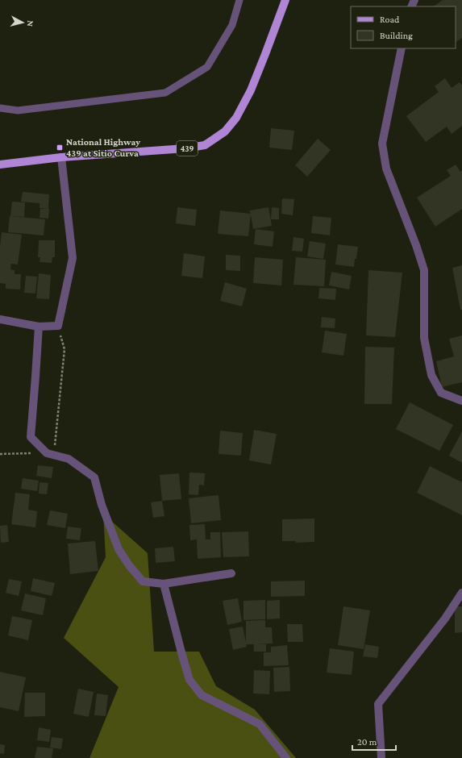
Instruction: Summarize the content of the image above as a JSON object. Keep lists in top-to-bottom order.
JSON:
{
  "streets": {
    "main road": ["439"]
  },
  "places": {
    "transit": ["National Highway 439 at Sitio Curva"]
  },
  "legend": ["Road", "Building"],
  "scale_bar": "20 m",
  "north": "right"
}
